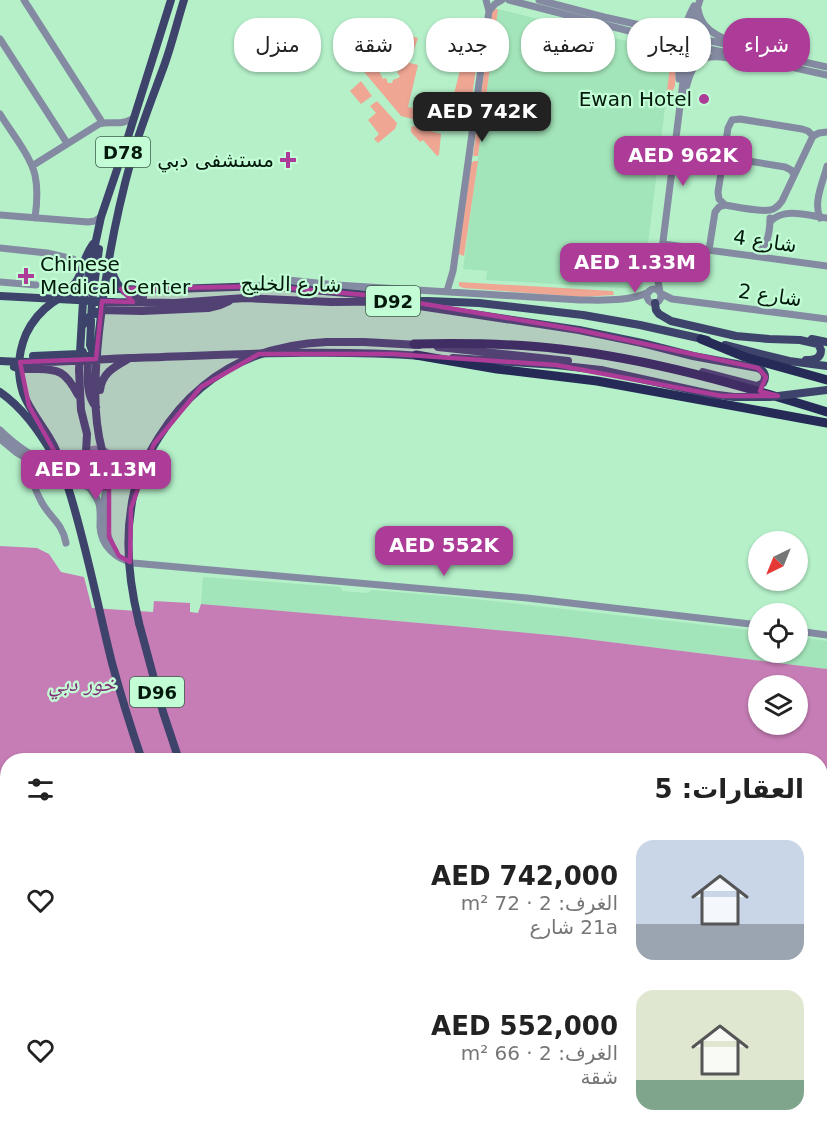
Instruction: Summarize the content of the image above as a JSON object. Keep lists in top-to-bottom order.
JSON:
{
  "streets": {
    "main road": [
      "D78",
      "شارع الخليج",
      "D92",
      "D96"
    ],
    "street": ["شارع 4", "شارع 2"]
  },
  "crossings": [
    ["D78", "شارع الخليج"]
  ],
  "water": ["خور دبي"],
  "places": {
    "other": ["Ewan Hotel"],
    "health": ["مستشفى دبي", "Chinese Medical Center"]
  },
  "north": "bottom left",
  "page": {
    "chip": [
      "شراء",
      "إيجار",
      "تصفية",
      "جديد",
      "شقة",
      "منزل"
    ],
    "price": [
      "AED 742K",
      "AED 962K",
      "AED 1.33M",
      "AED 1.13M",
      "AED 552K"
    ],
    "heading": "العقارات: 5",
    "list": [
      {
        "name": "AED 742,000",
        "note": "الغرف: 2 · 72 m² · 21a شارع"
      },
      {
        "name": "AED 552,000",
        "note": "الغرف: 2 · 66 m² · شقة"
      }
    ]
  }
}
